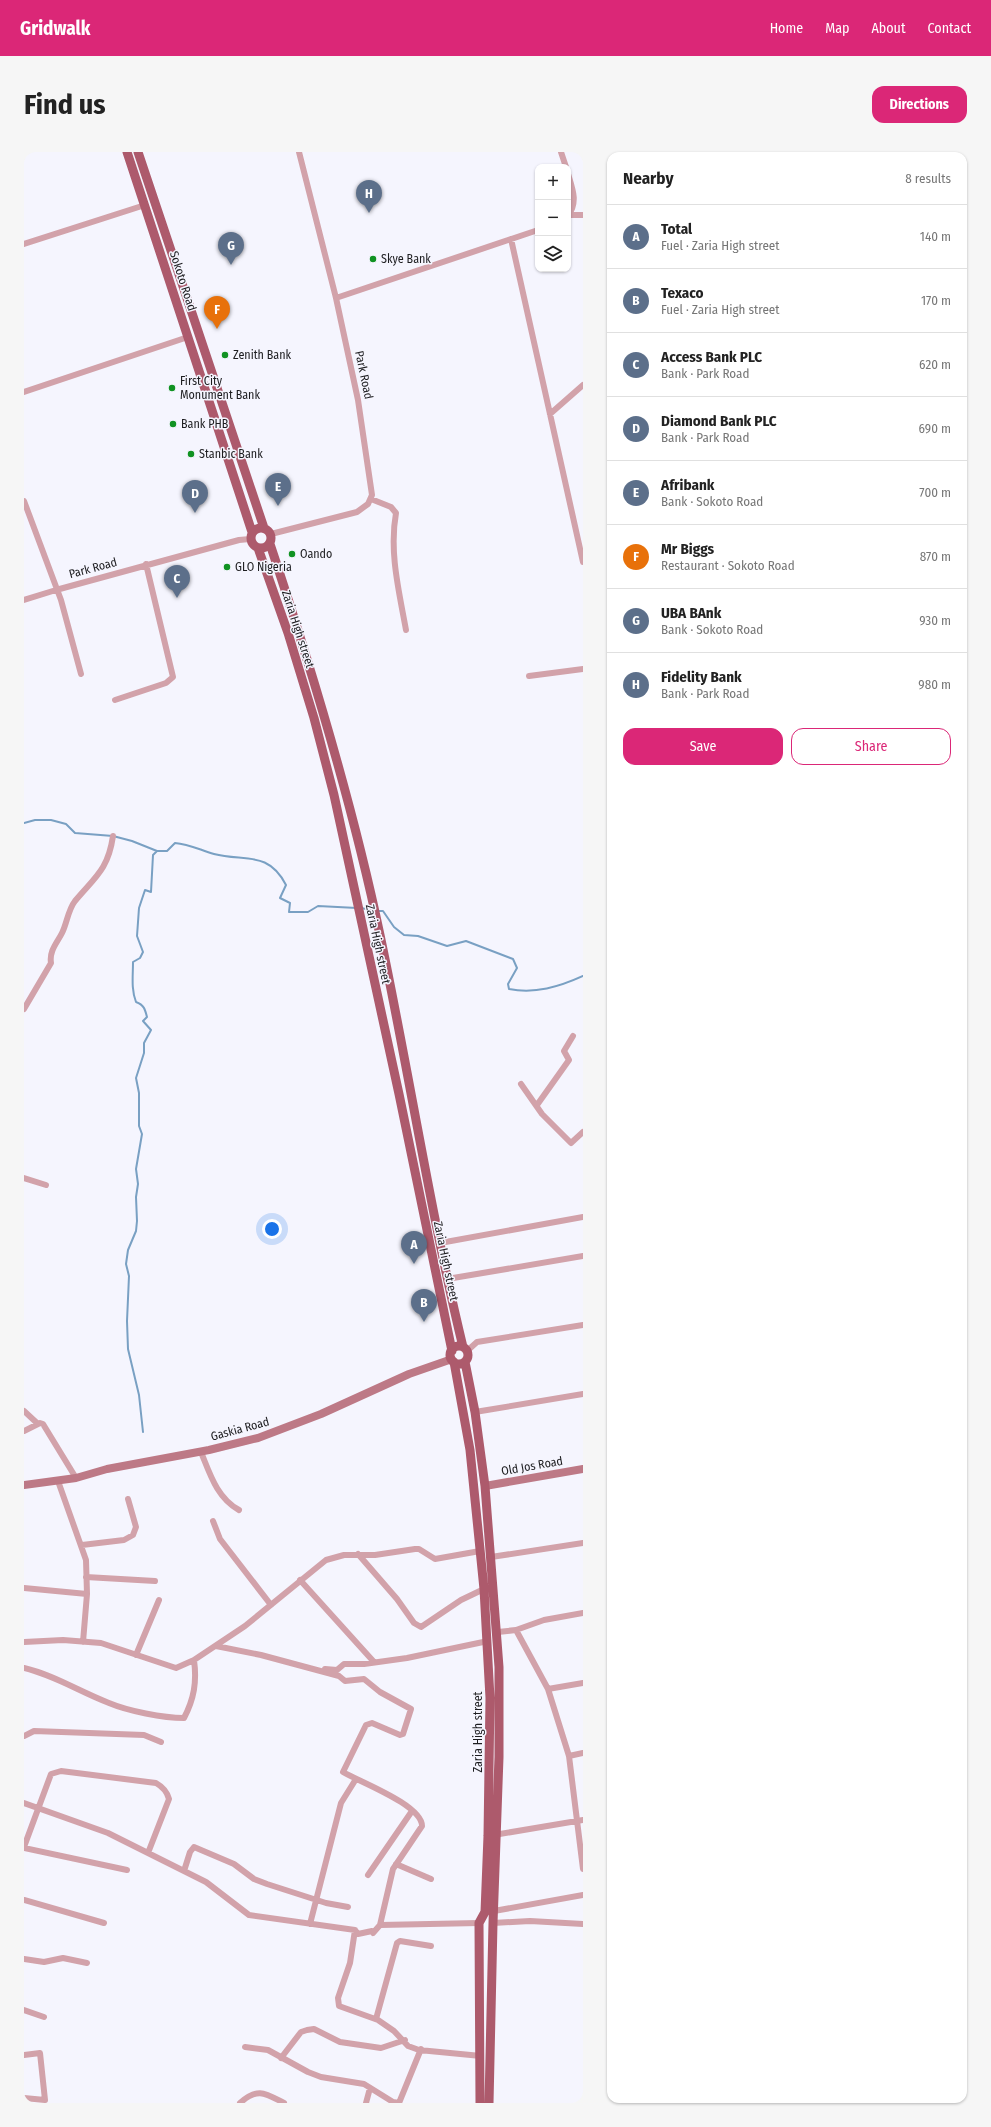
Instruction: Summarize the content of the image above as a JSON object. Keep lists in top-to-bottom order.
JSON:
{
  "streets": {
    "main road": [
      "Sokoto Road",
      "Zaria High street",
      "Gaskia Road",
      "Old Jos Road"
    ],
    "street": ["Park Road"]
  },
  "crossings": [
    ["Sokoto Road", "Park Road"],
    ["Sokoto Road", "Zaria High street"],
    ["Park Road", "Zaria High street"],
    ["Zaria High street", "Gaskia Road"],
    ["Zaria High street", "Old Jos Road"]
  ],
  "places": [
    "Skye Bank",
    "Zenith Bank",
    "First City Monument Bank",
    "Bank PHB",
    "Stanbic Bank",
    "Oando",
    "GLO Nigeria"
  ],
  "page": {
    "header": "Gridwalk",
    "nav": [
      "Home",
      "Map",
      "About",
      "Contact"
    ],
    "buttons": [
      "Directions",
      ["Save", "Share"]
    ],
    "title": "Find us",
    "heading": ["Nearby", "8 results"],
    "map_buttons": ["+", "−"],
    "pins": [
      "H",
      "G",
      "F",
      "E",
      "D",
      "C",
      "A",
      "B"
    ],
    "list": [
      {
        "mark": "A",
        "name": "Total",
        "note": "Fuel · Zaria High street",
        "value": "140 m"
      },
      {
        "mark": "B",
        "name": "Texaco",
        "note": "Fuel · Zaria High street",
        "value": "170 m"
      },
      {
        "mark": "C",
        "name": "Access Bank PLC",
        "note": "Bank · Park Road",
        "value": "620 m"
      },
      {
        "mark": "D",
        "name": "Diamond Bank PLC",
        "note": "Bank · Park Road",
        "value": "690 m"
      },
      {
        "mark": "E",
        "name": "Afribank",
        "note": "Bank · Sokoto Road",
        "value": "700 m"
      },
      {
        "mark": "F",
        "name": "Mr Biggs",
        "note": "Restaurant · Sokoto Road",
        "value": "870 m"
      },
      {
        "mark": "G",
        "name": "UBA BAnk",
        "note": "Bank · Sokoto Road",
        "value": "930 m"
      },
      {
        "mark": "H",
        "name": "Fidelity Bank",
        "note": "Bank · Park Road",
        "value": "980 m"
      }
    ]
  }
}
